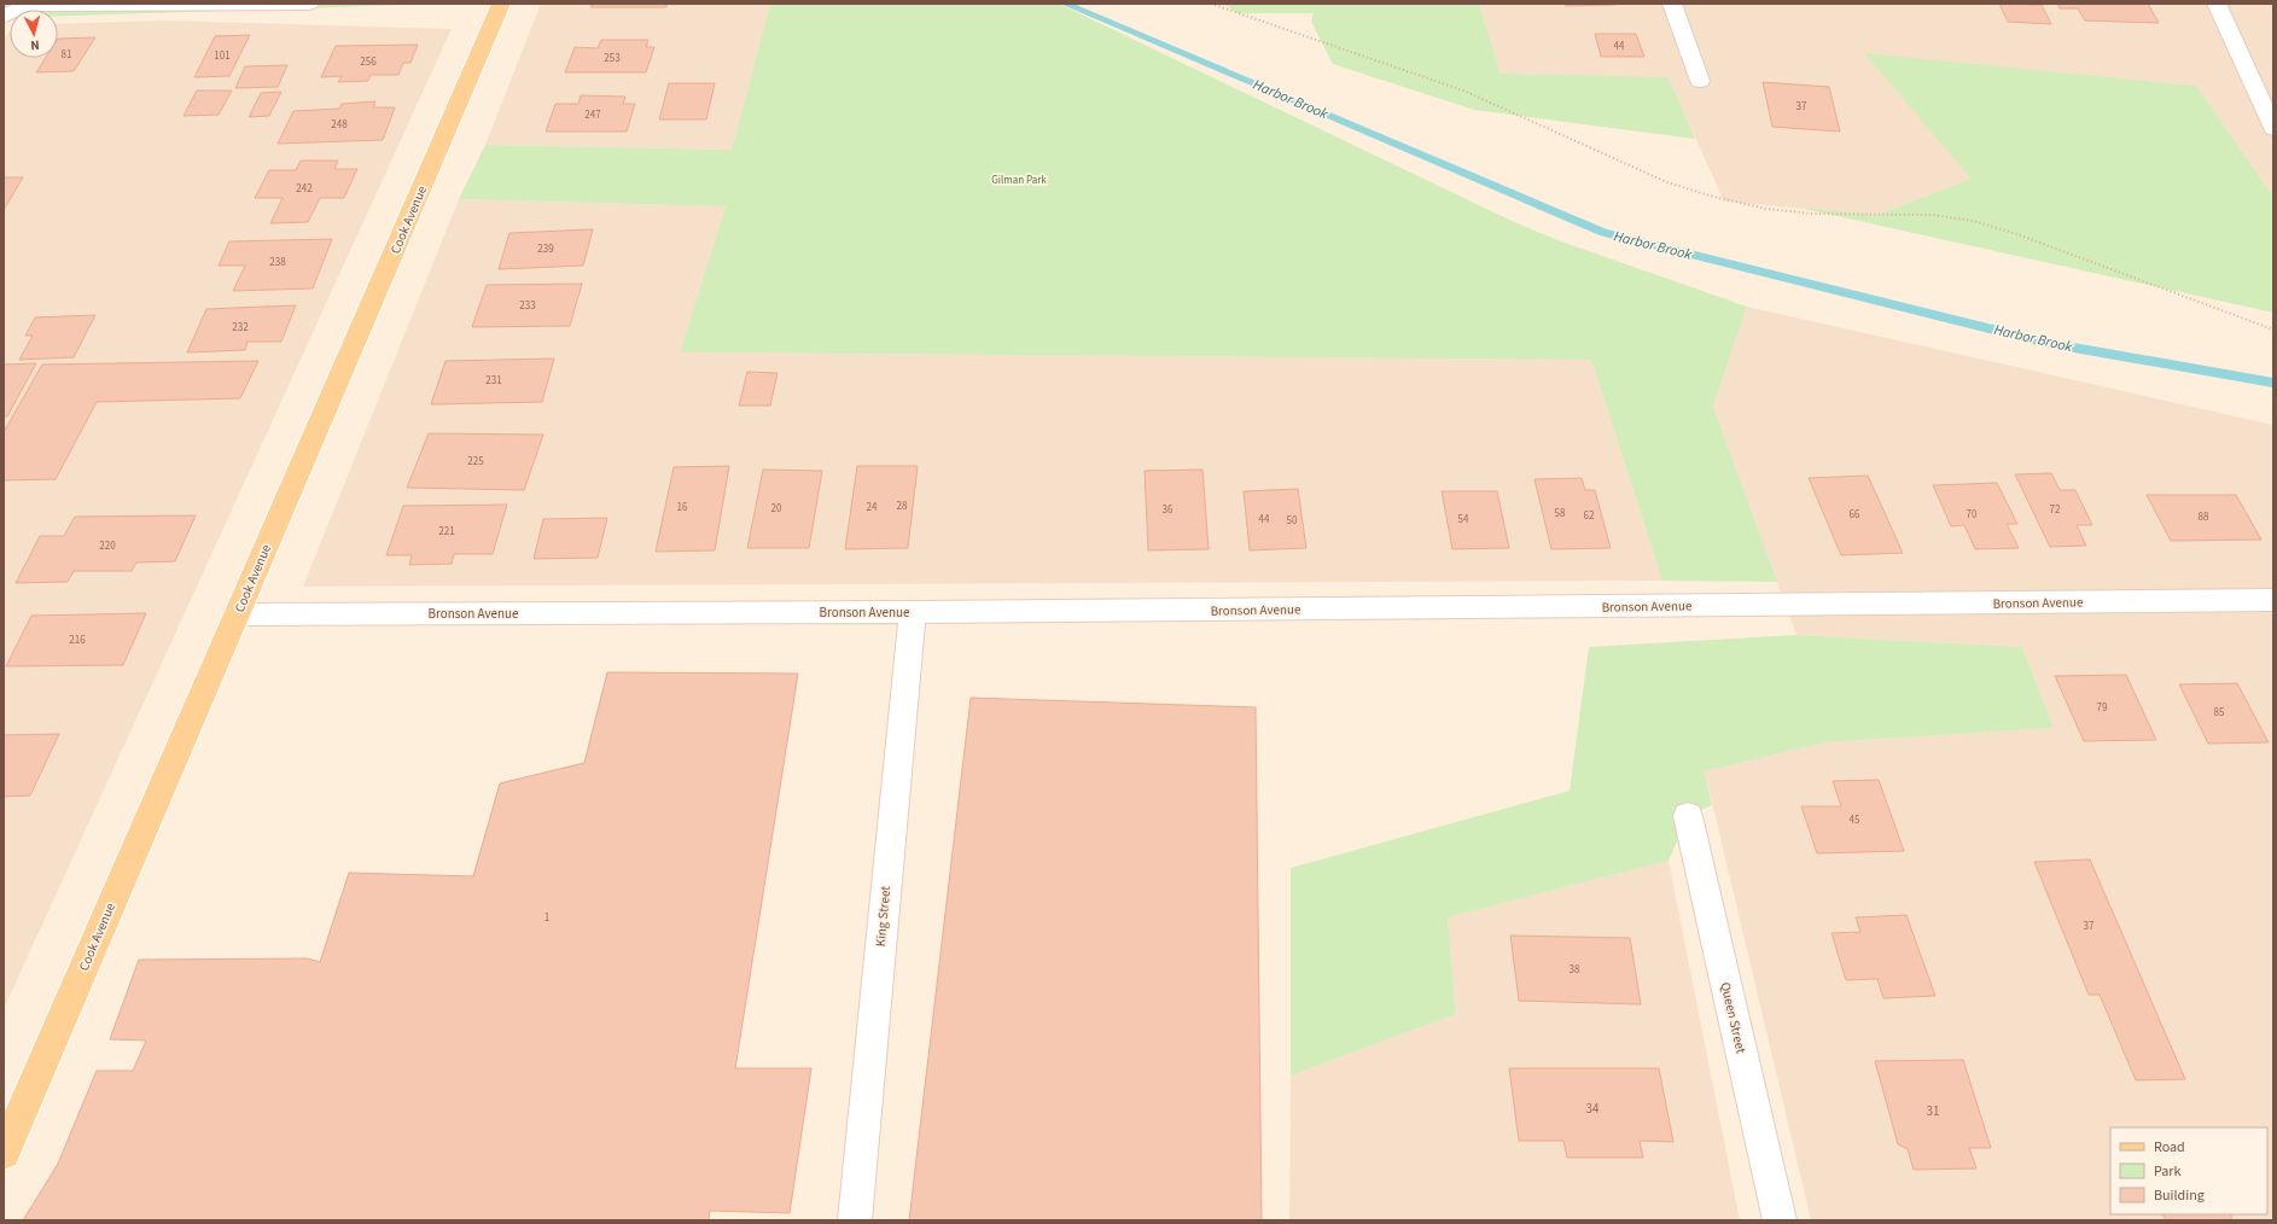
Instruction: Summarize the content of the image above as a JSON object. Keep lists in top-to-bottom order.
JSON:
{
  "streets": {
    "main road": ["Cook Avenue"],
    "street": ["Bronson Avenue", "King Street", "Queen Street"]
  },
  "crossings": [
    ["Cook Avenue", "Bronson Avenue"],
    ["Bronson Avenue", "King Street"]
  ],
  "water": ["Harbor Brook"],
  "parks": ["Gilman Park"],
  "house_numbers": [
    "44",
    "81",
    "101",
    "253",
    "256",
    "37",
    "247",
    "248",
    "242",
    "239",
    "238",
    "233",
    "232",
    "231",
    "225",
    "28",
    "16",
    "24",
    "20",
    "36",
    "72",
    "58",
    "66",
    "70",
    "62",
    "88",
    "44",
    "54",
    "50",
    "221",
    "220",
    "216",
    "79",
    "85",
    "45",
    "1",
    "37",
    "38",
    "34",
    "31"
  ],
  "legend": ["Road", "Park", "Building"],
  "north": "bottom"
}
